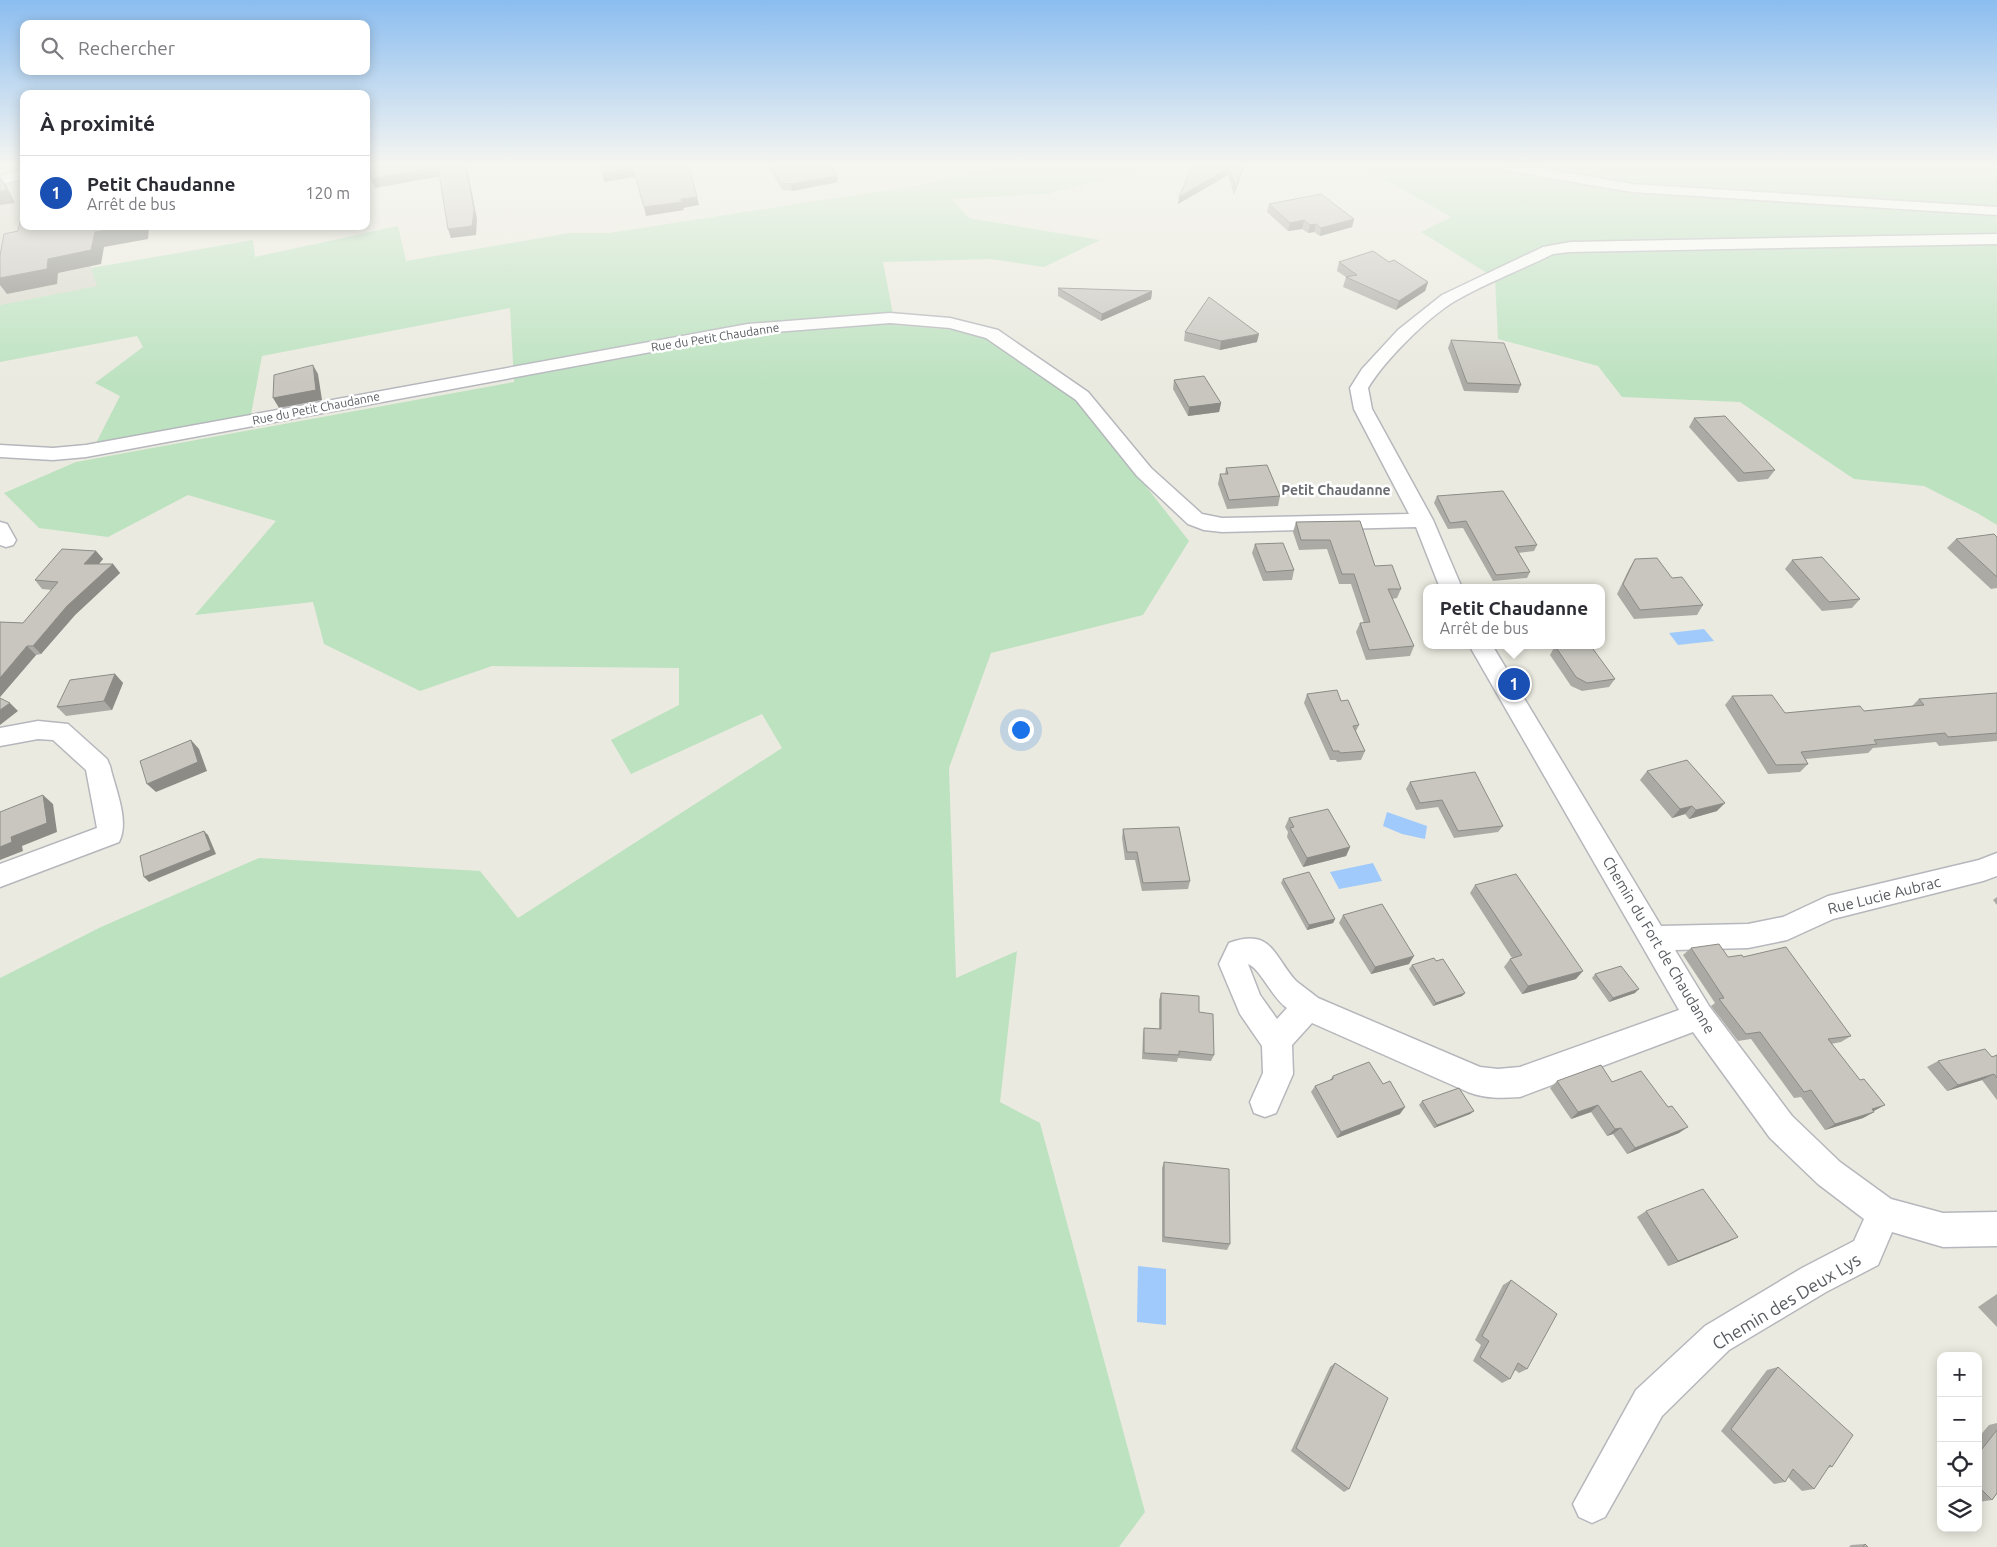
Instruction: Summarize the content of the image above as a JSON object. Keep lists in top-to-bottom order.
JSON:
{
  "streets": {
    "street": [
      "Rue du Petit Chaudanne",
      "Rue Lucie Aubrac",
      "Chemin du Fort de Chaudanne",
      "Chemin des Deux Lys"
    ]
  },
  "crossings": [
    ["Rue Lucie Aubrac", "Chemin du Fort de Chaudanne"],
    ["Chemin du Fort de Chaudanne", "Chemin des Deux Lys"]
  ],
  "districts": ["Petit Chaudanne"],
  "page": {
    "search": "Rechercher",
    "heading": "À proximité",
    "list": [
      {
        "mark": "1",
        "name": "Petit Chaudanne",
        "note": "Arrêt de bus",
        "value": "120 m"
      }
    ],
    "popup": ["Petit Chaudanne", "Arrêt de bus"],
    "pins": "1",
    "map_buttons": ["+", "−"]
  }
}
